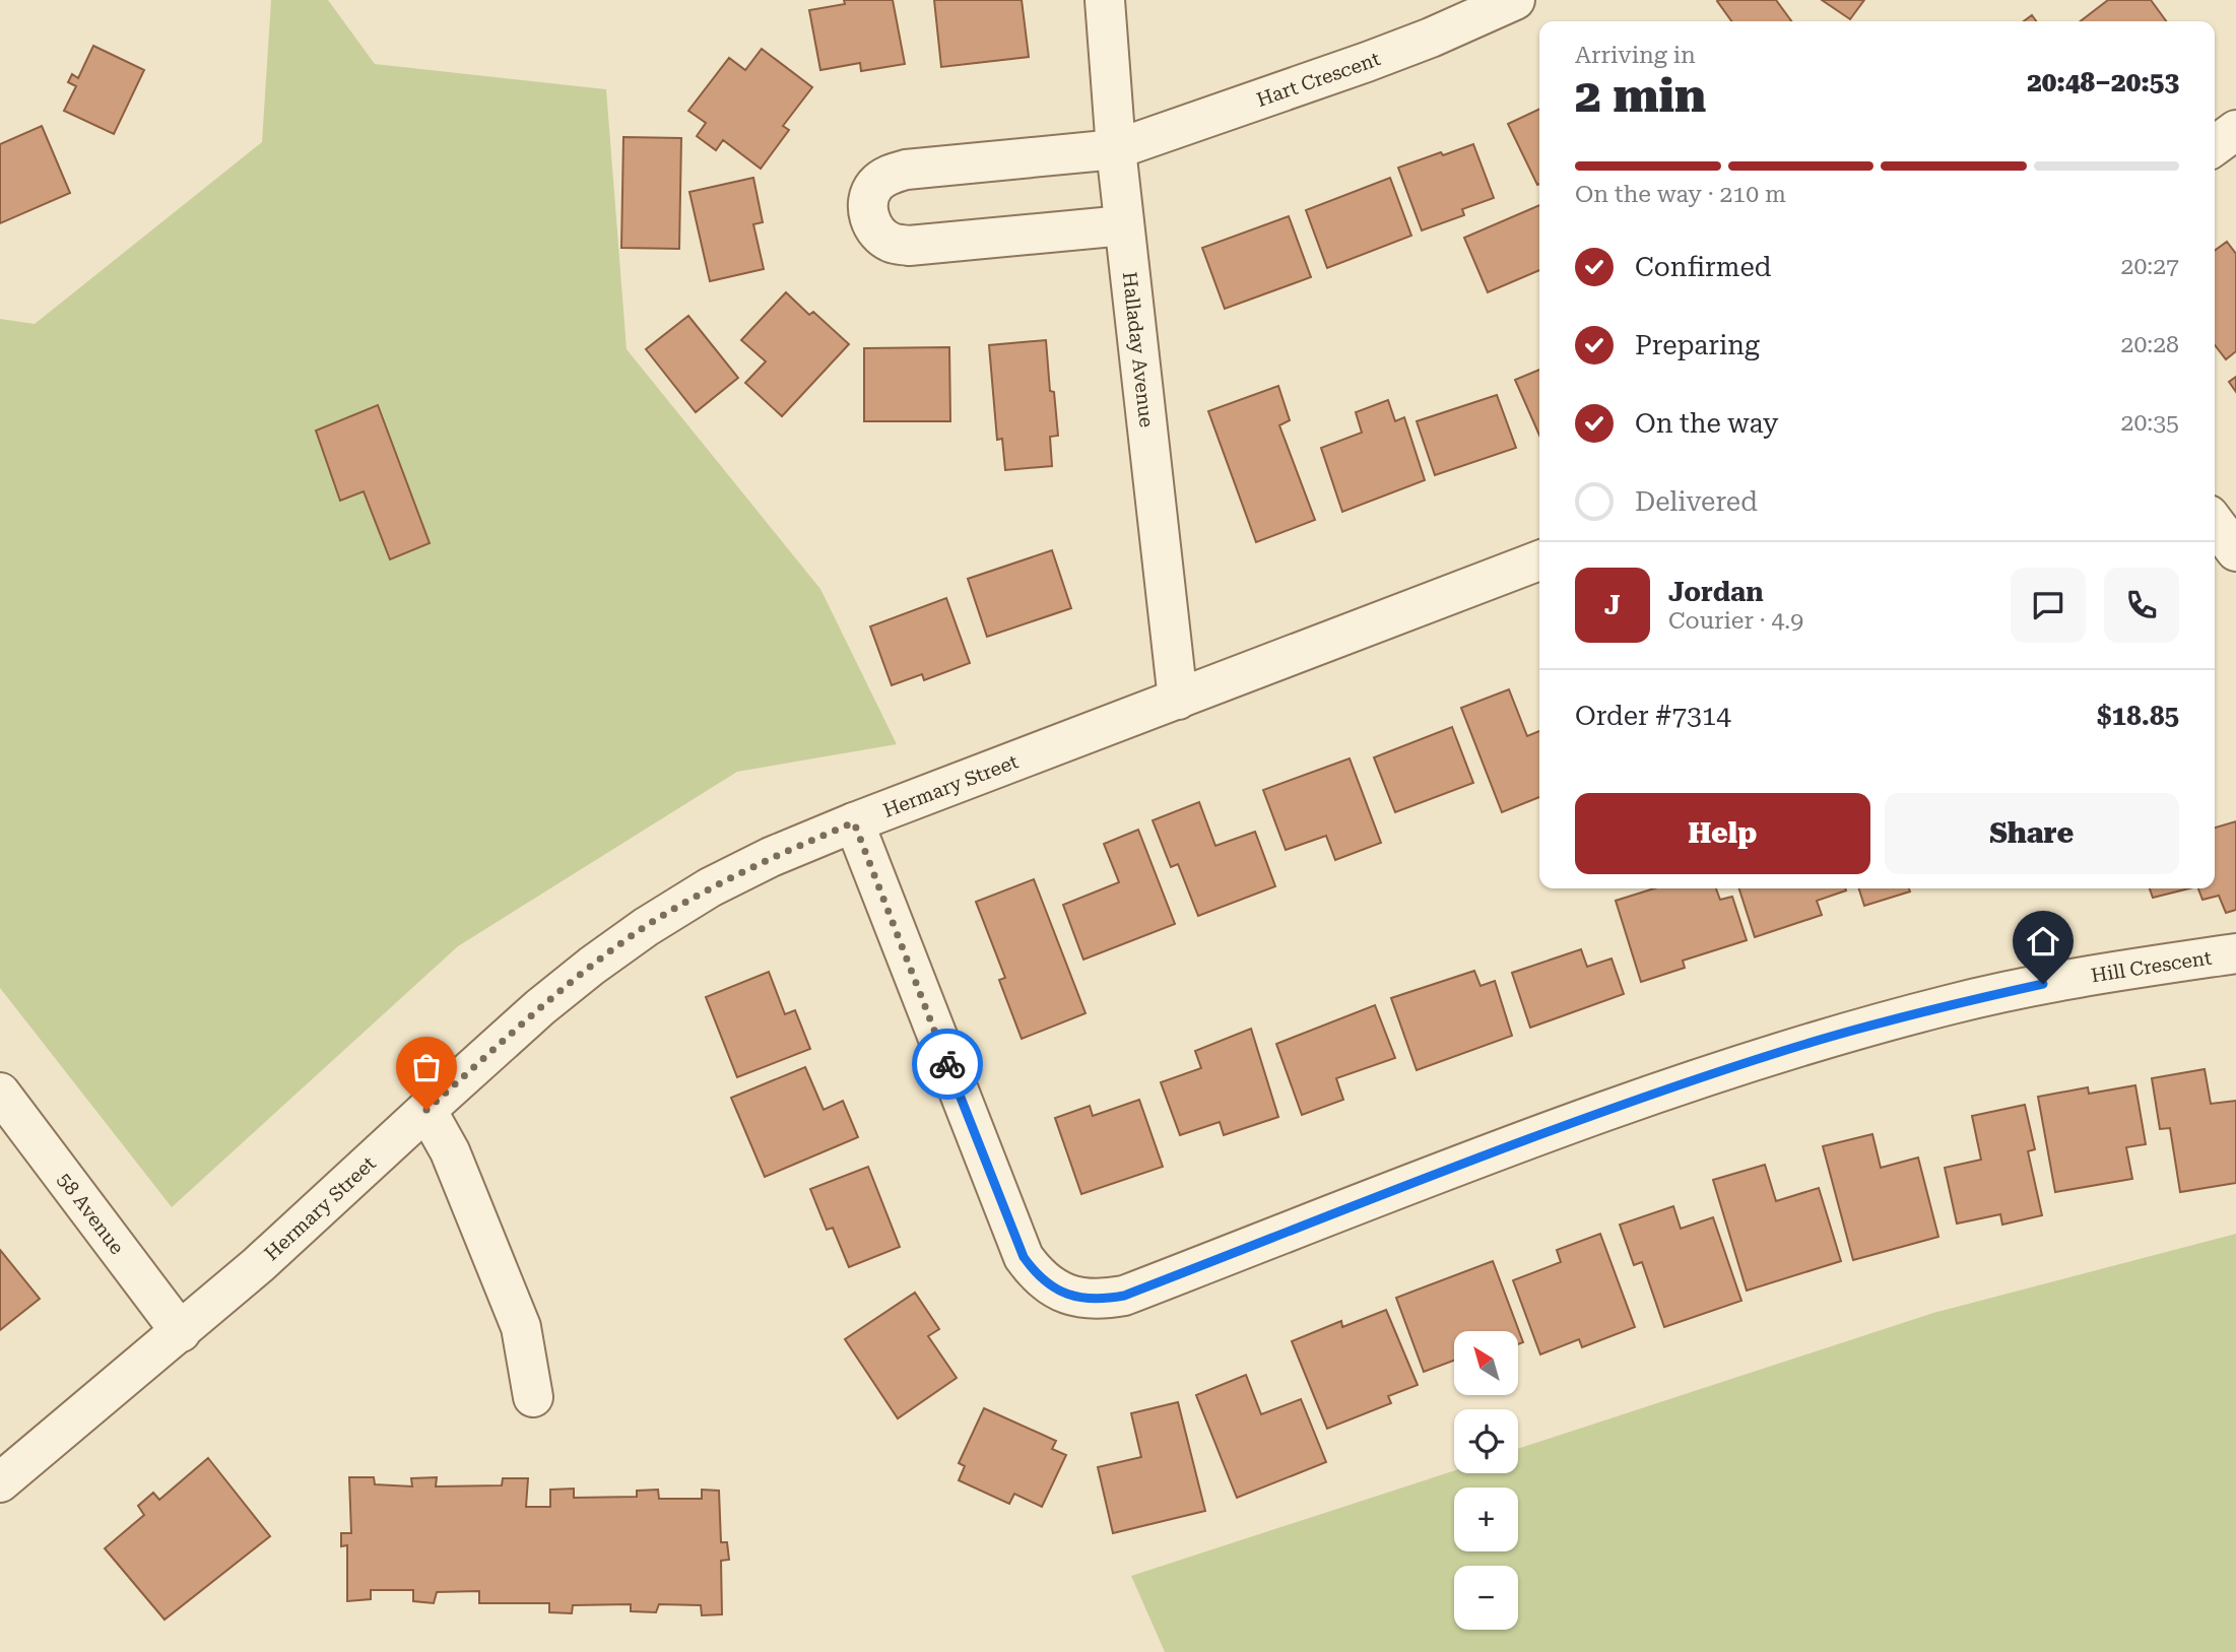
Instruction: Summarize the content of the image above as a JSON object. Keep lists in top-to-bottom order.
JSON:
{
  "streets": {
    "street": [
      "Hart Crescent",
      "Halladay Avenue",
      "Hermary Street",
      "Hill Crescent",
      "58 Avenue"
    ]
  },
  "crossings": [
    ["Hart Crescent", "Halladay Avenue"],
    ["Halladay Avenue", "Hermary Street"],
    ["Hermary Street", "Hill Crescent"],
    ["Hermary Street", "58 Avenue"]
  ],
  "north": "top left",
  "page": {
    "heading": ["2 min", "Arriving in", "20:48–20:53"],
    "panel": [
      "Jordan",
      "Courier · 4.9",
      "Order #7314",
      "$18.85"
    ],
    "bar": "On the way · 210 m",
    "list": [
      ["Confirmed", "20:27"],
      ["Preparing", "20:28"],
      ["On the way", "20:35"],
      "Delivered"
    ],
    "round": "J",
    "buttons": ["Help", "Share"],
    "map_buttons": ["+", "−"]
  }
}
